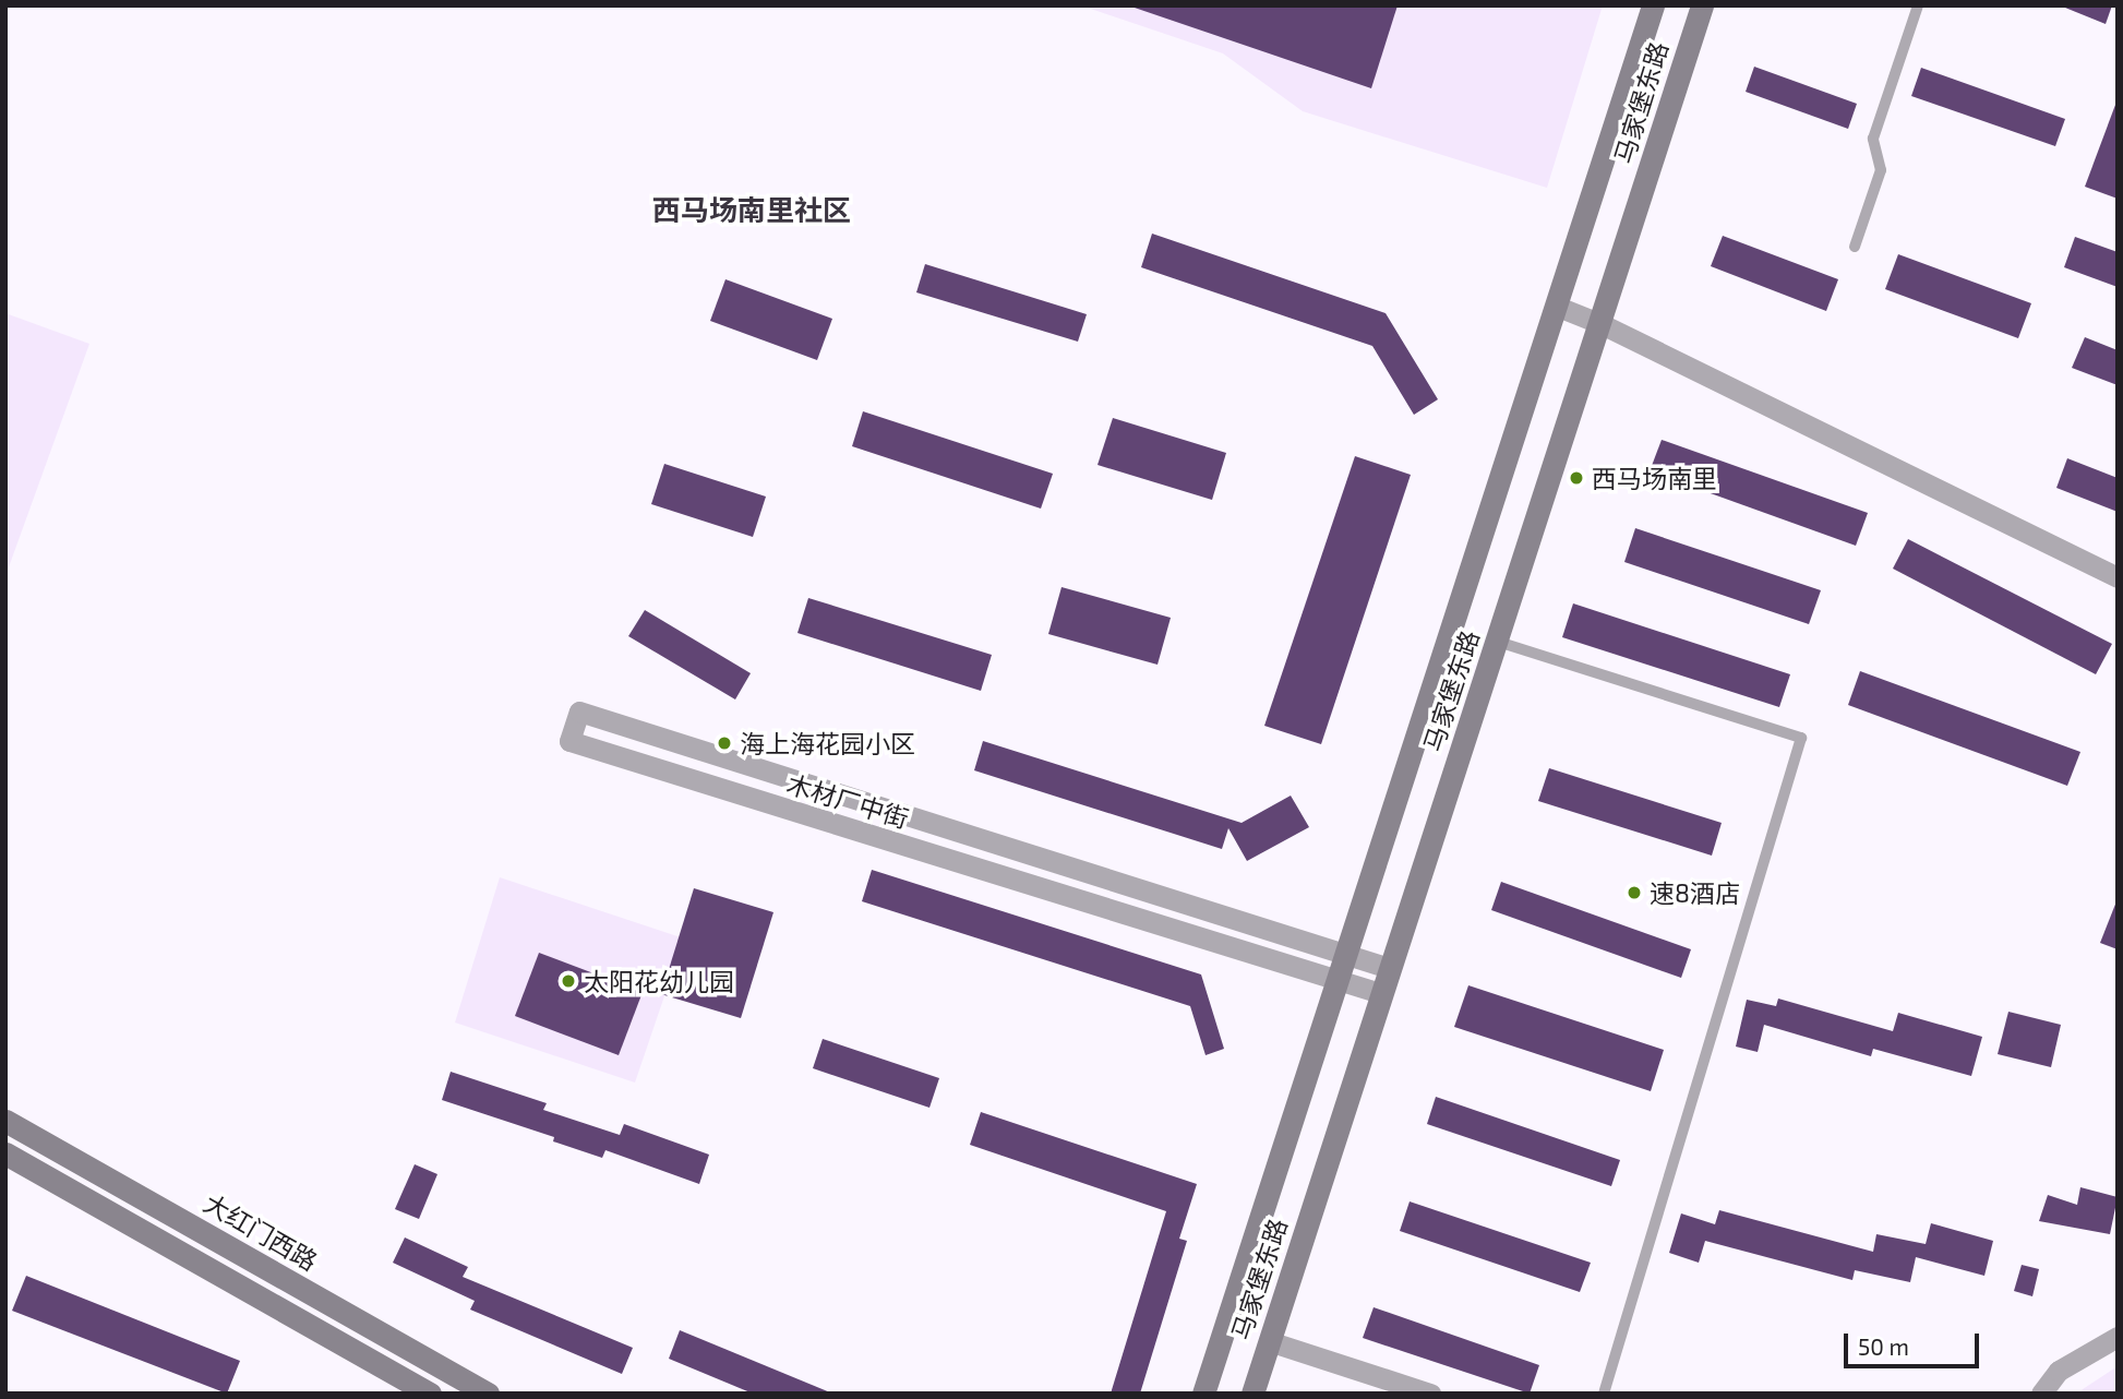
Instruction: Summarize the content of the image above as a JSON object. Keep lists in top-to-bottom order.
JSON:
{
  "streets": {
    "main road": ["马家堡东路", "大红门西路"],
    "street": ["木材厂中街"]
  },
  "crossings": [
    ["马家堡东路", "木材厂中街"]
  ],
  "districts": ["西马场南里社区"],
  "places": [
    "西马场南里",
    "海上海花园小区",
    "速8酒店",
    "太阳花幼儿园"
  ],
  "scale_bar": "50 m"
}
